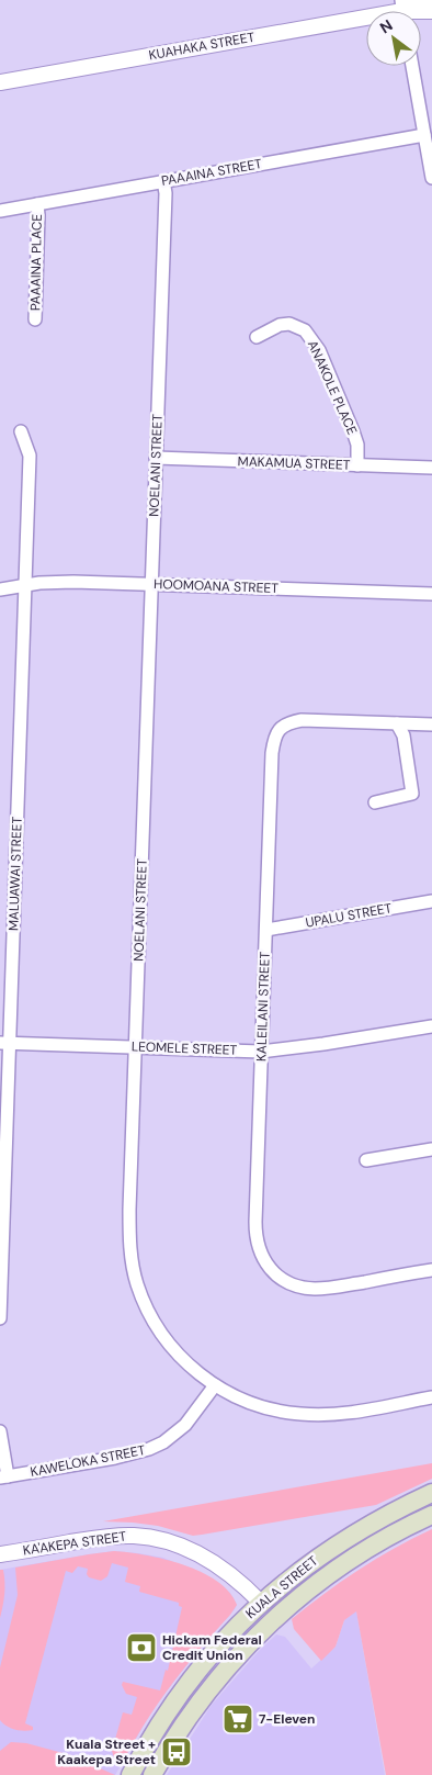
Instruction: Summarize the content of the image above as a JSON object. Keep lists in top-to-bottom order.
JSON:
{
  "streets": {
    "main road": ["KUALA STREET"],
    "street": [
      "KUAHAKA STREET",
      "PAAAINA STREET",
      "PAAAINA PLACE",
      "ANAKOLE PLACE",
      "MAKAMUA STREET",
      "NOELANI STREET",
      "HOOMOANA STREET",
      "MALUAWAI STREET",
      "UPALU STREET",
      "KALEILANI STREET",
      "LEOMELE STREET",
      "KAWELOKA STREET",
      "KA'AKEPA STREET"
    ]
  },
  "crossings": [
    ["PAAAINA STREET", "PAAAINA PLACE"],
    ["PAAAINA STREET", "NOELANI STREET"],
    ["ANAKOLE PLACE", "MAKAMUA STREET"],
    ["MAKAMUA STREET", "NOELANI STREET"],
    ["NOELANI STREET", "HOOMOANA STREET"],
    ["NOELANI STREET", "LEOMELE STREET"],
    ["NOELANI STREET", "KAWELOKA STREET"],
    ["HOOMOANA STREET", "MALUAWAI STREET"],
    ["MALUAWAI STREET", "LEOMELE STREET"],
    ["UPALU STREET", "KALEILANI STREET"],
    ["KALEILANI STREET", "LEOMELE STREET"],
    ["KA'AKEPA STREET", "KUALA STREET"]
  ],
  "places": {
    "bank": ["Hickam Federal Credit Union"],
    "supermarket": ["7-Eleven"],
    "bus stop": ["Kuala Street + Kaakepa Street"]
  },
  "north": "top left"
}
